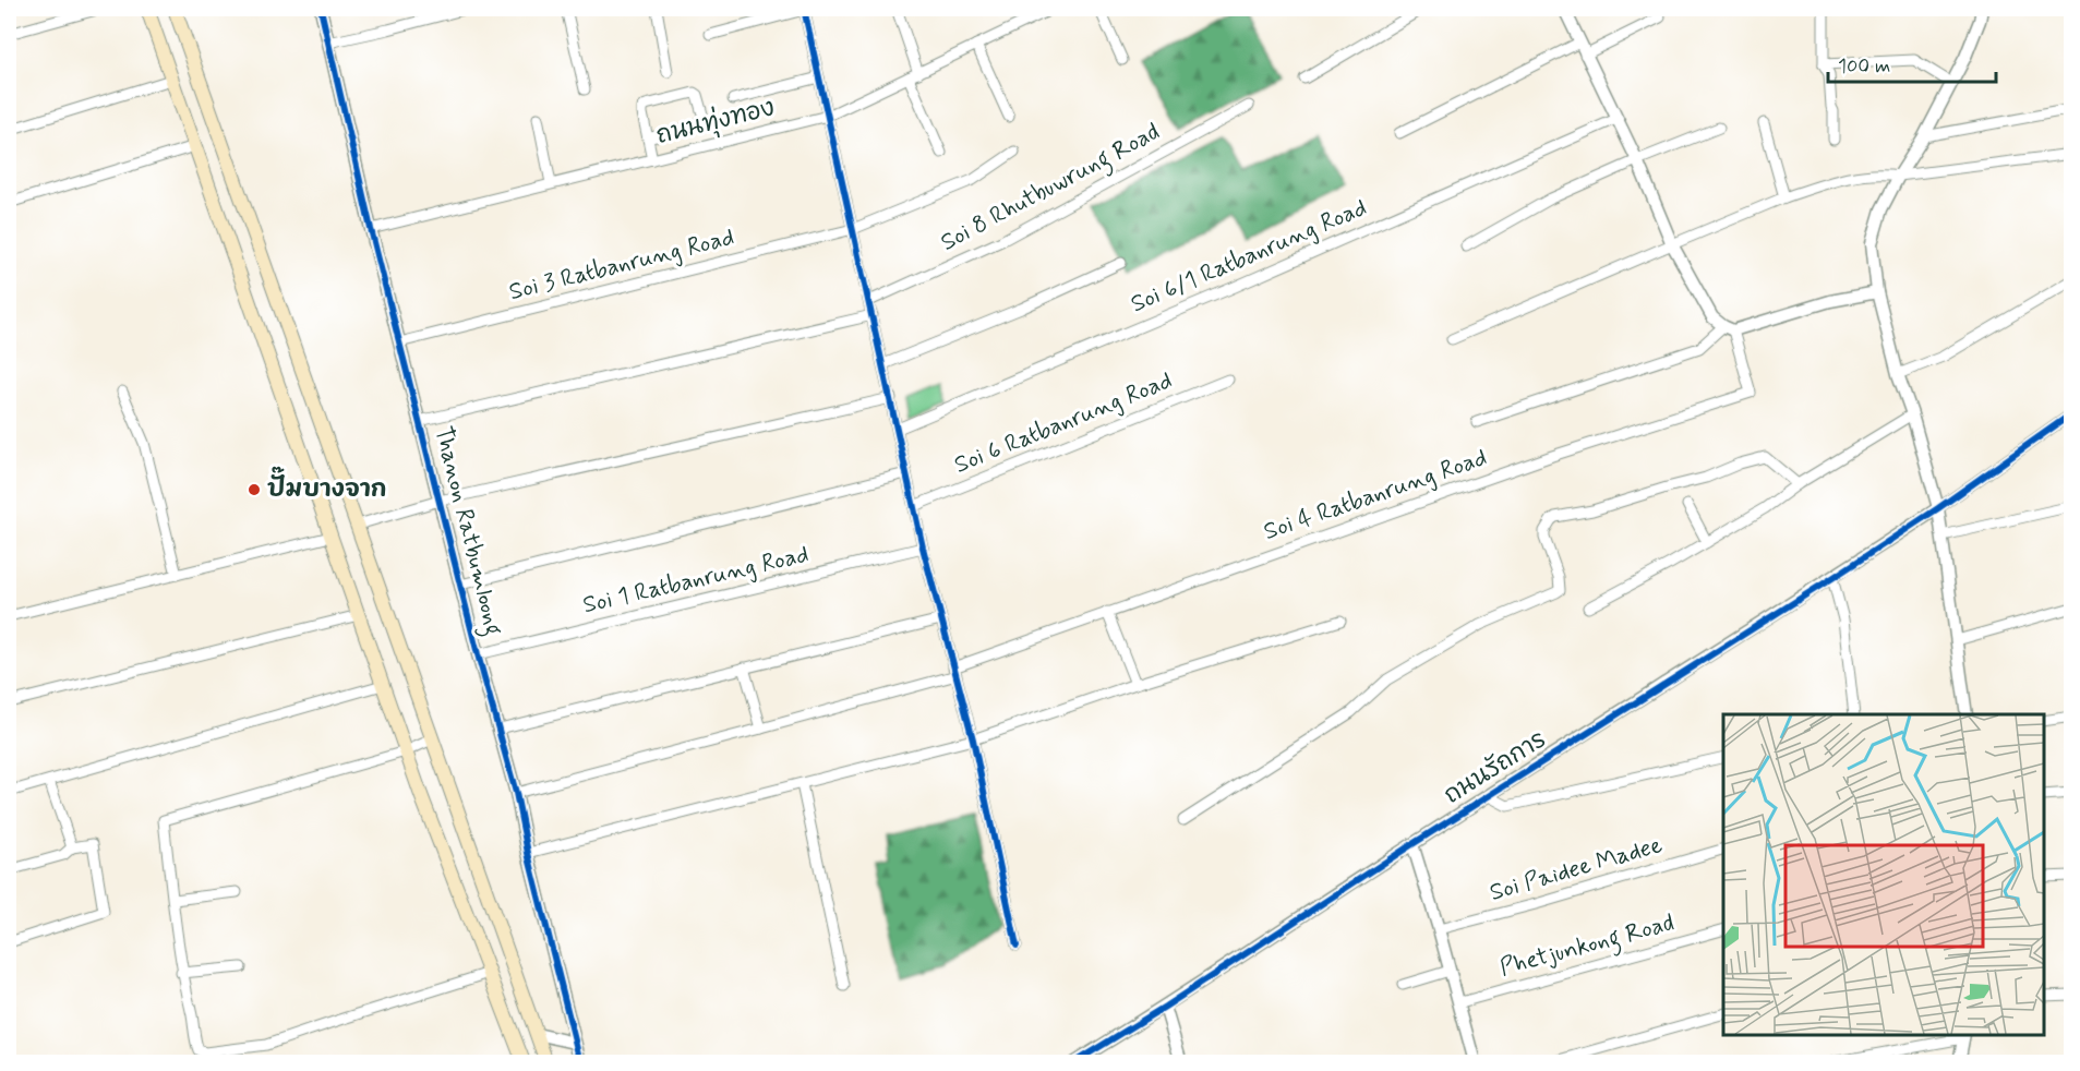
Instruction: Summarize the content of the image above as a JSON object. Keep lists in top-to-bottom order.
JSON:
{
  "streets": {
    "street": [
      "ถนนทุ่งทอง",
      "Soi 8 Rhutbuwrung Road",
      "Soi 6/1 Ratbanrung Road",
      "Soi 3 Ratbanrung Road",
      "Soi 6 Ratbanrung Road",
      "Soi 4 Ratbanrung Road",
      "Thanon Ratbumloong",
      "Soi 1 Ratbanrung Road",
      "ถนนรัถการ",
      "Soi Paidee Madee",
      "Phetjunkong Road"
    ]
  },
  "crossings": [
    ["ถนนทุ่งทอง", "Thanon Ratbumloong"],
    ["Soi 3 Ratbanrung Road", "Thanon Ratbumloong"],
    ["Soi 4 Ratbanrung Road", "Thanon Ratbumloong"],
    ["Thanon Ratbumloong", "Soi 1 Ratbanrung Road"]
  ],
  "places": ["ปั๊มบางจาก"],
  "scale_bar": "100 m"
}
